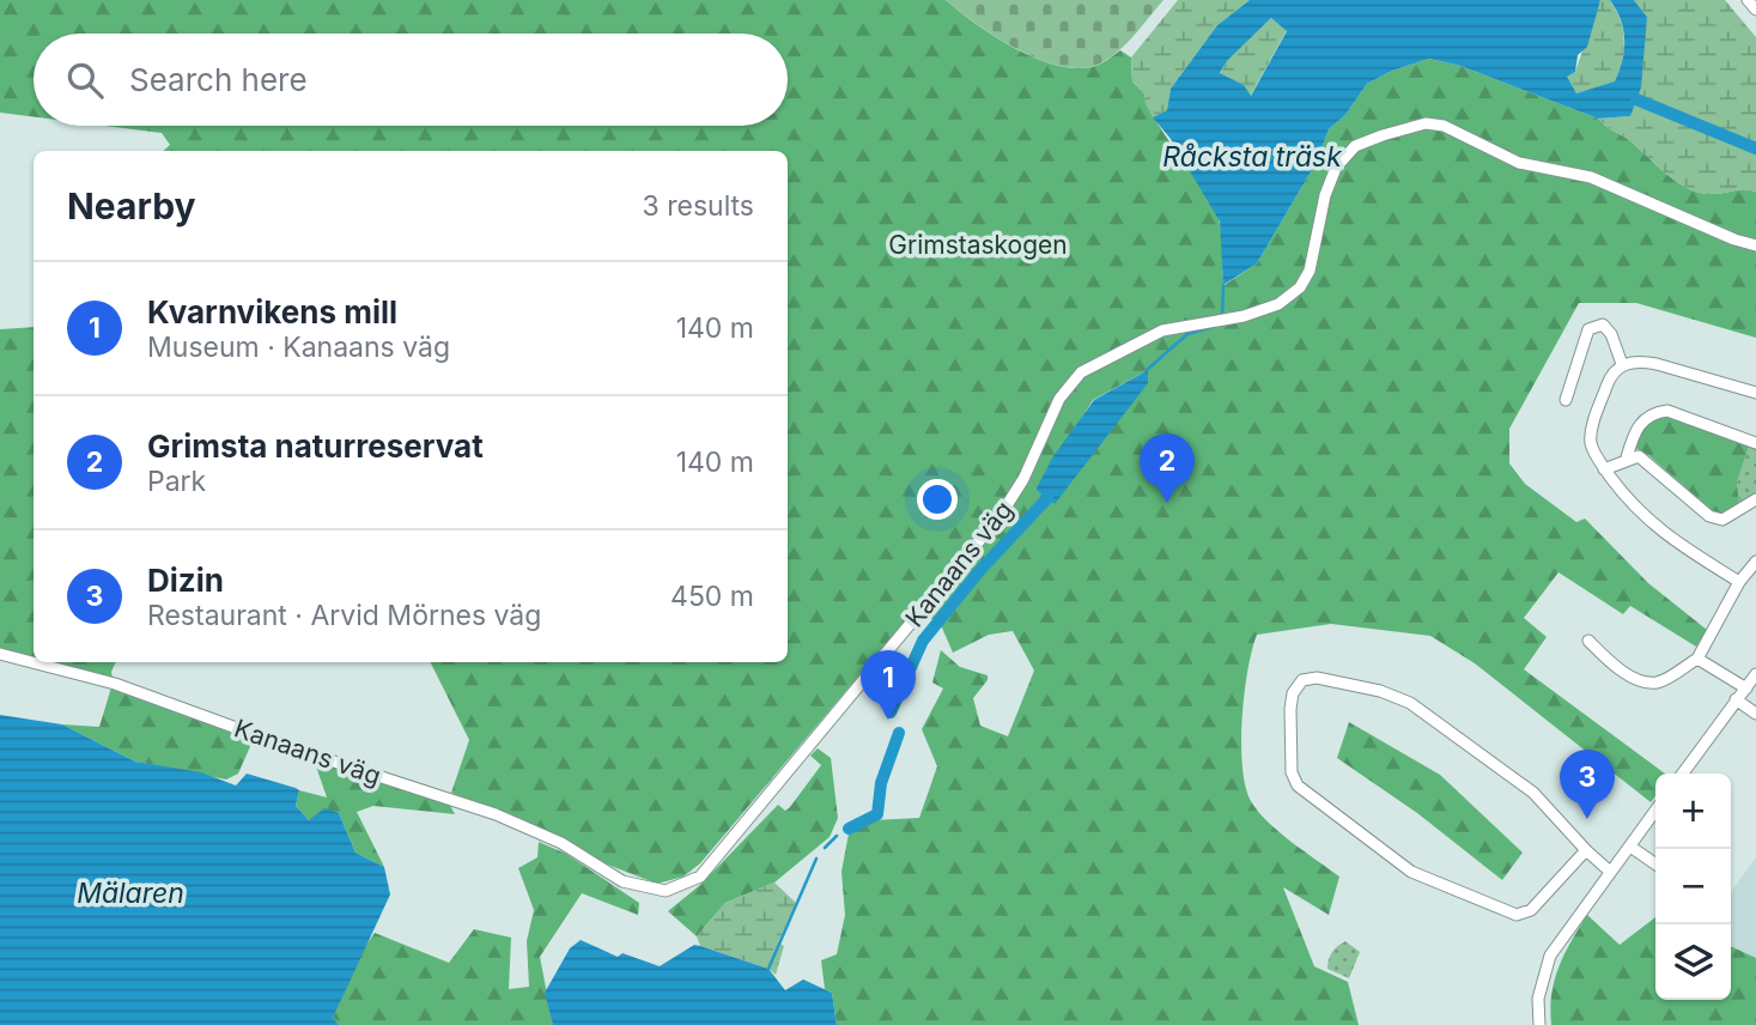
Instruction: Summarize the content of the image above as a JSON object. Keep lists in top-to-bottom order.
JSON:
{
  "streets": {
    "street": ["Kanaans väg"]
  },
  "water": ["Råcksta träsk", "Mälaren"],
  "parks": ["Grimstaskogen"],
  "page": {
    "search": "Search here",
    "heading": ["Nearby", "3 results"],
    "list": [
      {
        "mark": "1",
        "name": "Kvarnvikens mill",
        "note": "Museum · Kanaans väg",
        "value": "140 m"
      },
      {
        "mark": "2",
        "name": "Grimsta naturreservat",
        "note": "Park",
        "value": "140 m"
      },
      {
        "mark": "3",
        "name": "Dizin",
        "note": "Restaurant · Arvid Mörnes väg",
        "value": "450 m"
      }
    ],
    "pins": ["2", "1", "3"],
    "map_buttons": ["+", "−"]
  }
}
